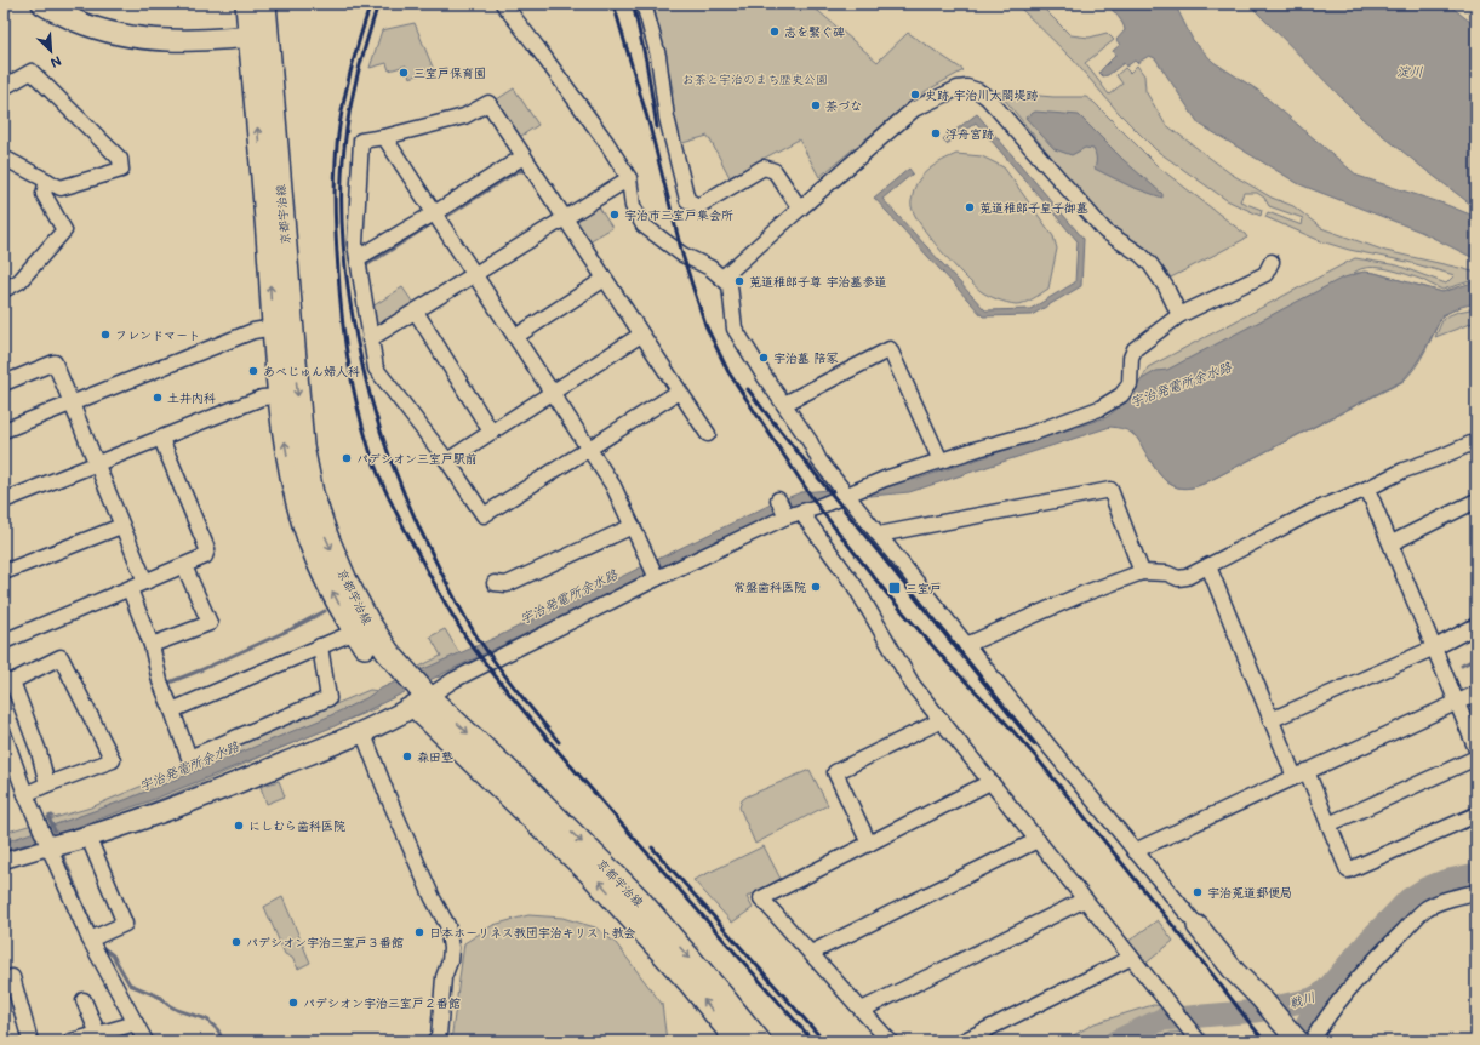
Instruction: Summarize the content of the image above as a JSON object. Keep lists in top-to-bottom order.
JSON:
{
  "streets": {
    "main road": ["京都宇治線"]
  },
  "water": ["淀川", "宇治発電所余水路", "戦川"],
  "parks": ["お茶と宇治のまち歴史公園"],
  "places": {
    "other": [
      "志を繋ぐ碑",
      "三室戸保育園",
      "史跡 宇治川太閤堤跡",
      "茶づな",
      "浮舟宮跡",
      "莵道稚郎子皇子御墓",
      "宇治市三室戸集会所",
      "莵道稚郎子尊 宇治墓参道",
      "フレンドマート",
      "宇治墓 陪冢",
      "あべじゅん婦人科",
      "土井内科",
      "パデシオン三室戸駅前",
      "常盤歯科医院",
      "森田塾",
      "にしむら歯科医院",
      "宇治菟道郵便局",
      "日本ホーリネス教団宇治キリスト教会",
      "パデシオン宇治三室戸３番館",
      "パデシオン宇治三室戸２番館"
    ],
    "transit": ["三室戸"]
  },
  "north": "bottom right"
}
